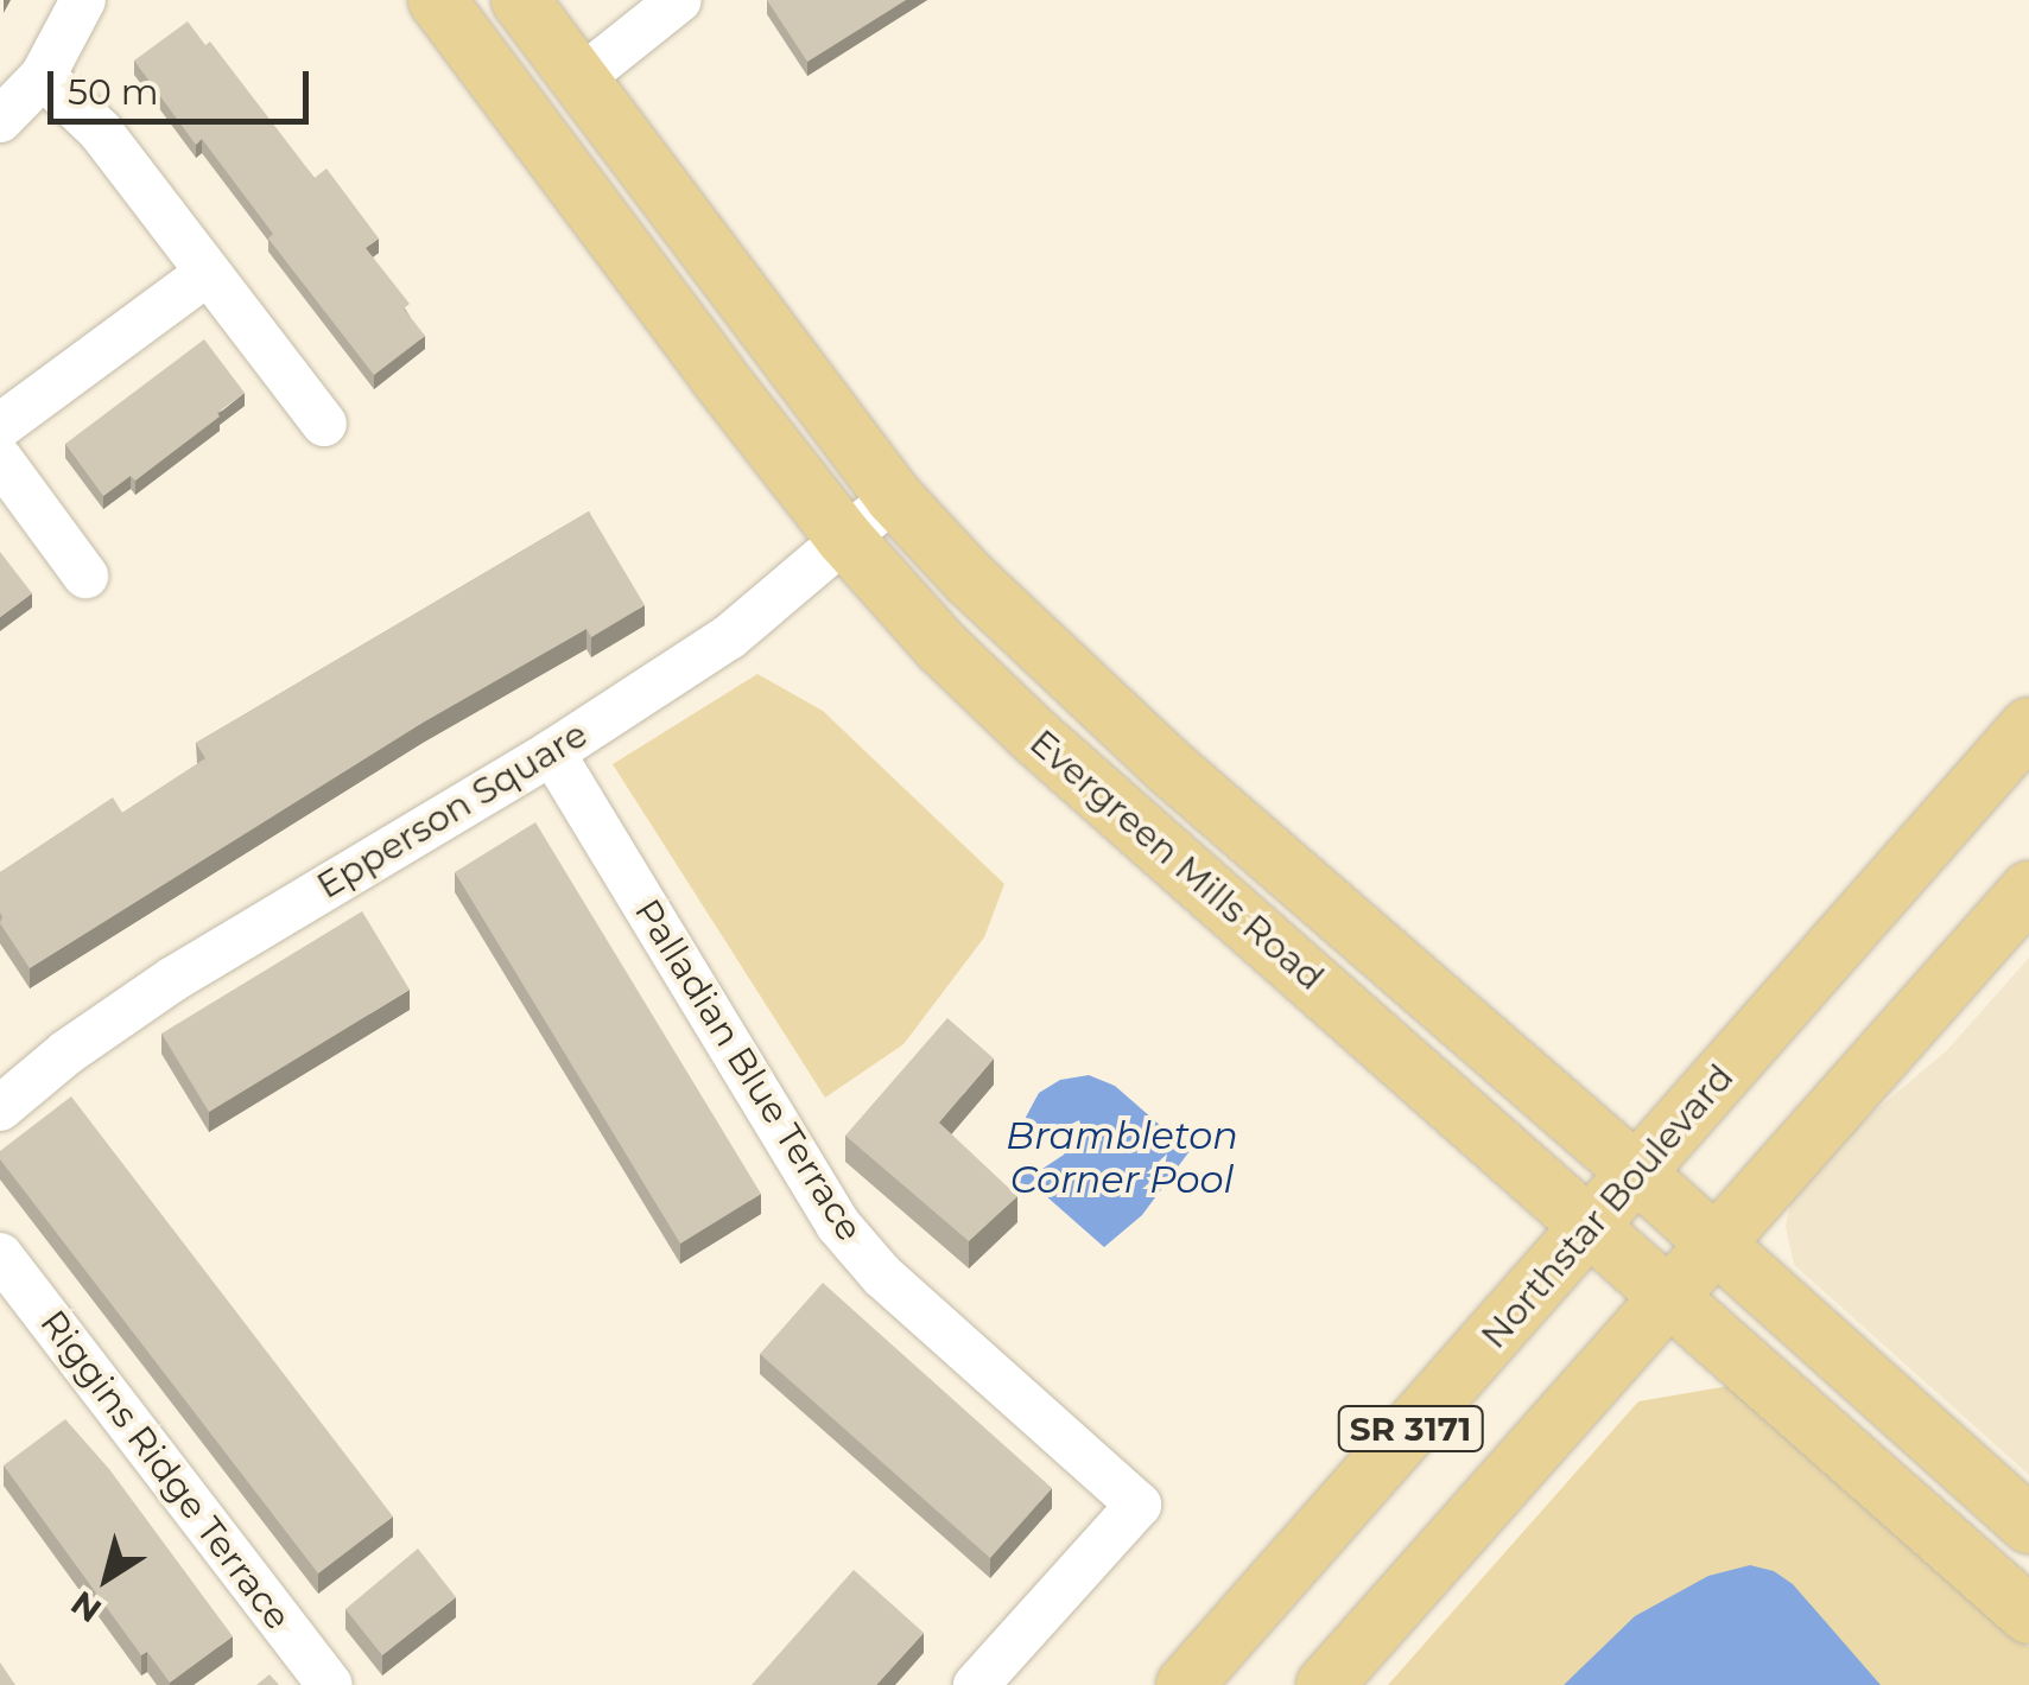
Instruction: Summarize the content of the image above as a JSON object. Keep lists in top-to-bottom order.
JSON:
{
  "streets": {
    "main road": ["Evergreen Mills Road", "Northstar Boulevard", "SR 3171"],
    "street": ["Epperson Square", "Palladian Blue Terrace", "Riggins Ridge Terrace"]
  },
  "crossings": [
    ["Epperson Square", "Evergreen Mills Road"],
    ["Epperson Square", "Palladian Blue Terrace"],
    ["Evergreen Mills Road", "Northstar Boulevard"],
    ["Evergreen Mills Road", "SR 3171"]
  ],
  "water": ["Brambleton Corner Pool"],
  "scale_bar": "50 m",
  "north": "bottom left"
}
